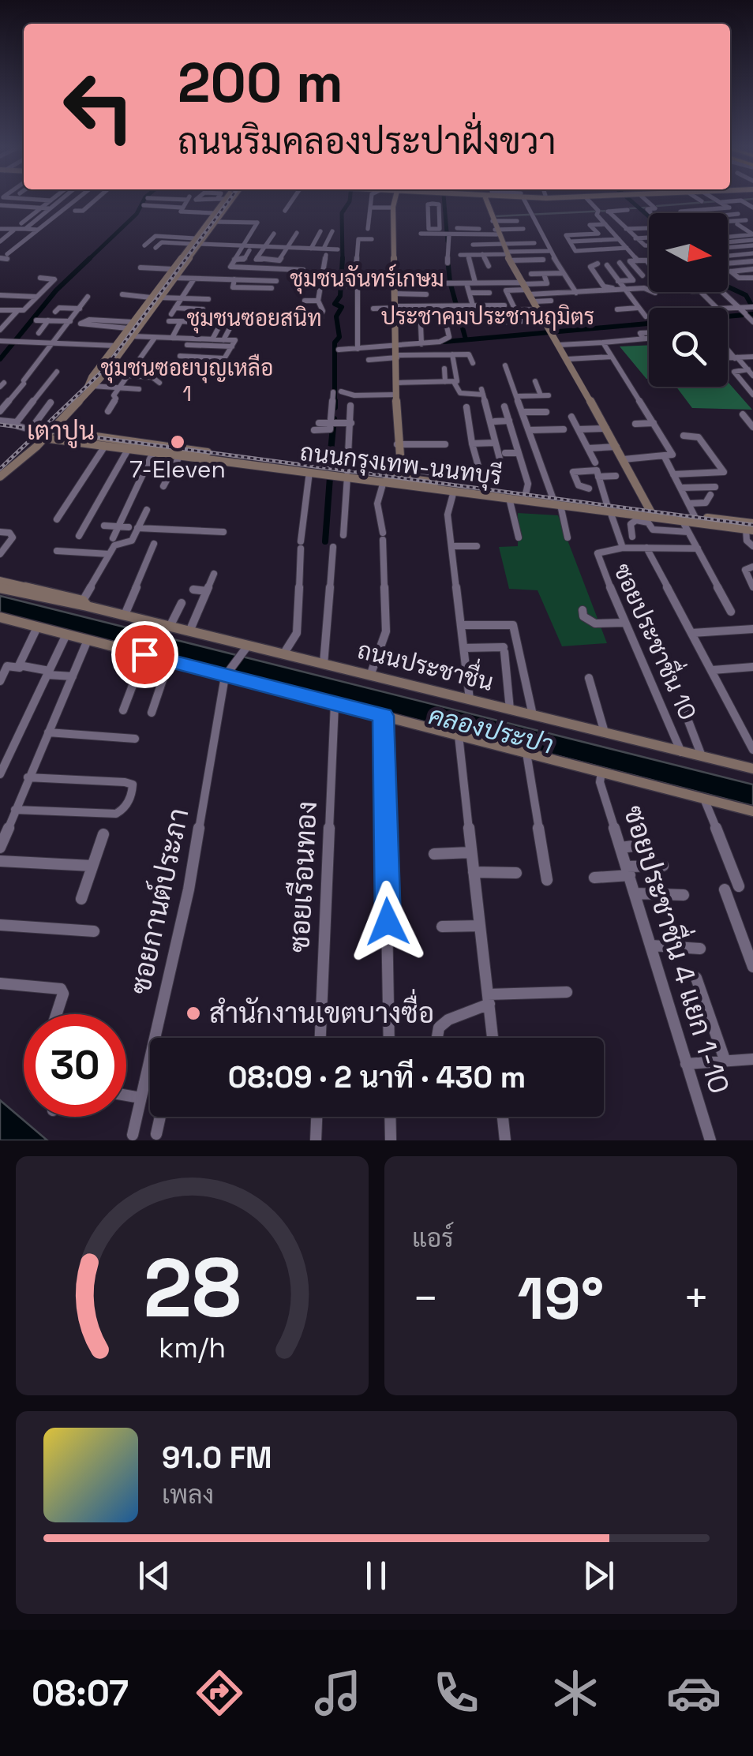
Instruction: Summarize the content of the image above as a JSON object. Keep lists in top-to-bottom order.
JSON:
{
  "streets": {
    "main road": ["ถนนกรุงเทพ-นนทบุรี", "ถนนประชาชื่น"],
    "street": [
      "ซอยประชาชื่น 10",
      "ซอยเรือนทอง",
      "ซอยกานต์ประภา",
      "ซอยประชาชื่น 4 แยก 1-10"
    ]
  },
  "crossings": [
    ["ซอยประชาชื่น 10", "ถนนประชาชื่น"]
  ],
  "districts": [
    "ชุมชนจันทร์เกษม",
    "ประชาคมประชานฤมิตร",
    "ชุมชนซอยสนิท",
    "ชุมชนซอยบุญเหลือ 1",
    "เตาปูน"
  ],
  "water": ["คลองประปา"],
  "places": ["7-Eleven", "สำนักงานเขตบางซื่อ"],
  "north": "right",
  "page": {
    "turn": ["200 m", "ถนนริมคลองประปาฝั่งขวา"],
    "limit": "30",
    "trip": "08:09 · 2 นาที · 430 m",
    "tile": "แอร์",
    "heat": ["−", "19°", "+"],
    "song": ["91.0 FM", "เพลง"],
    "tabs": "08:07",
    "gauge": ["28", "km/h"]
  }
}
